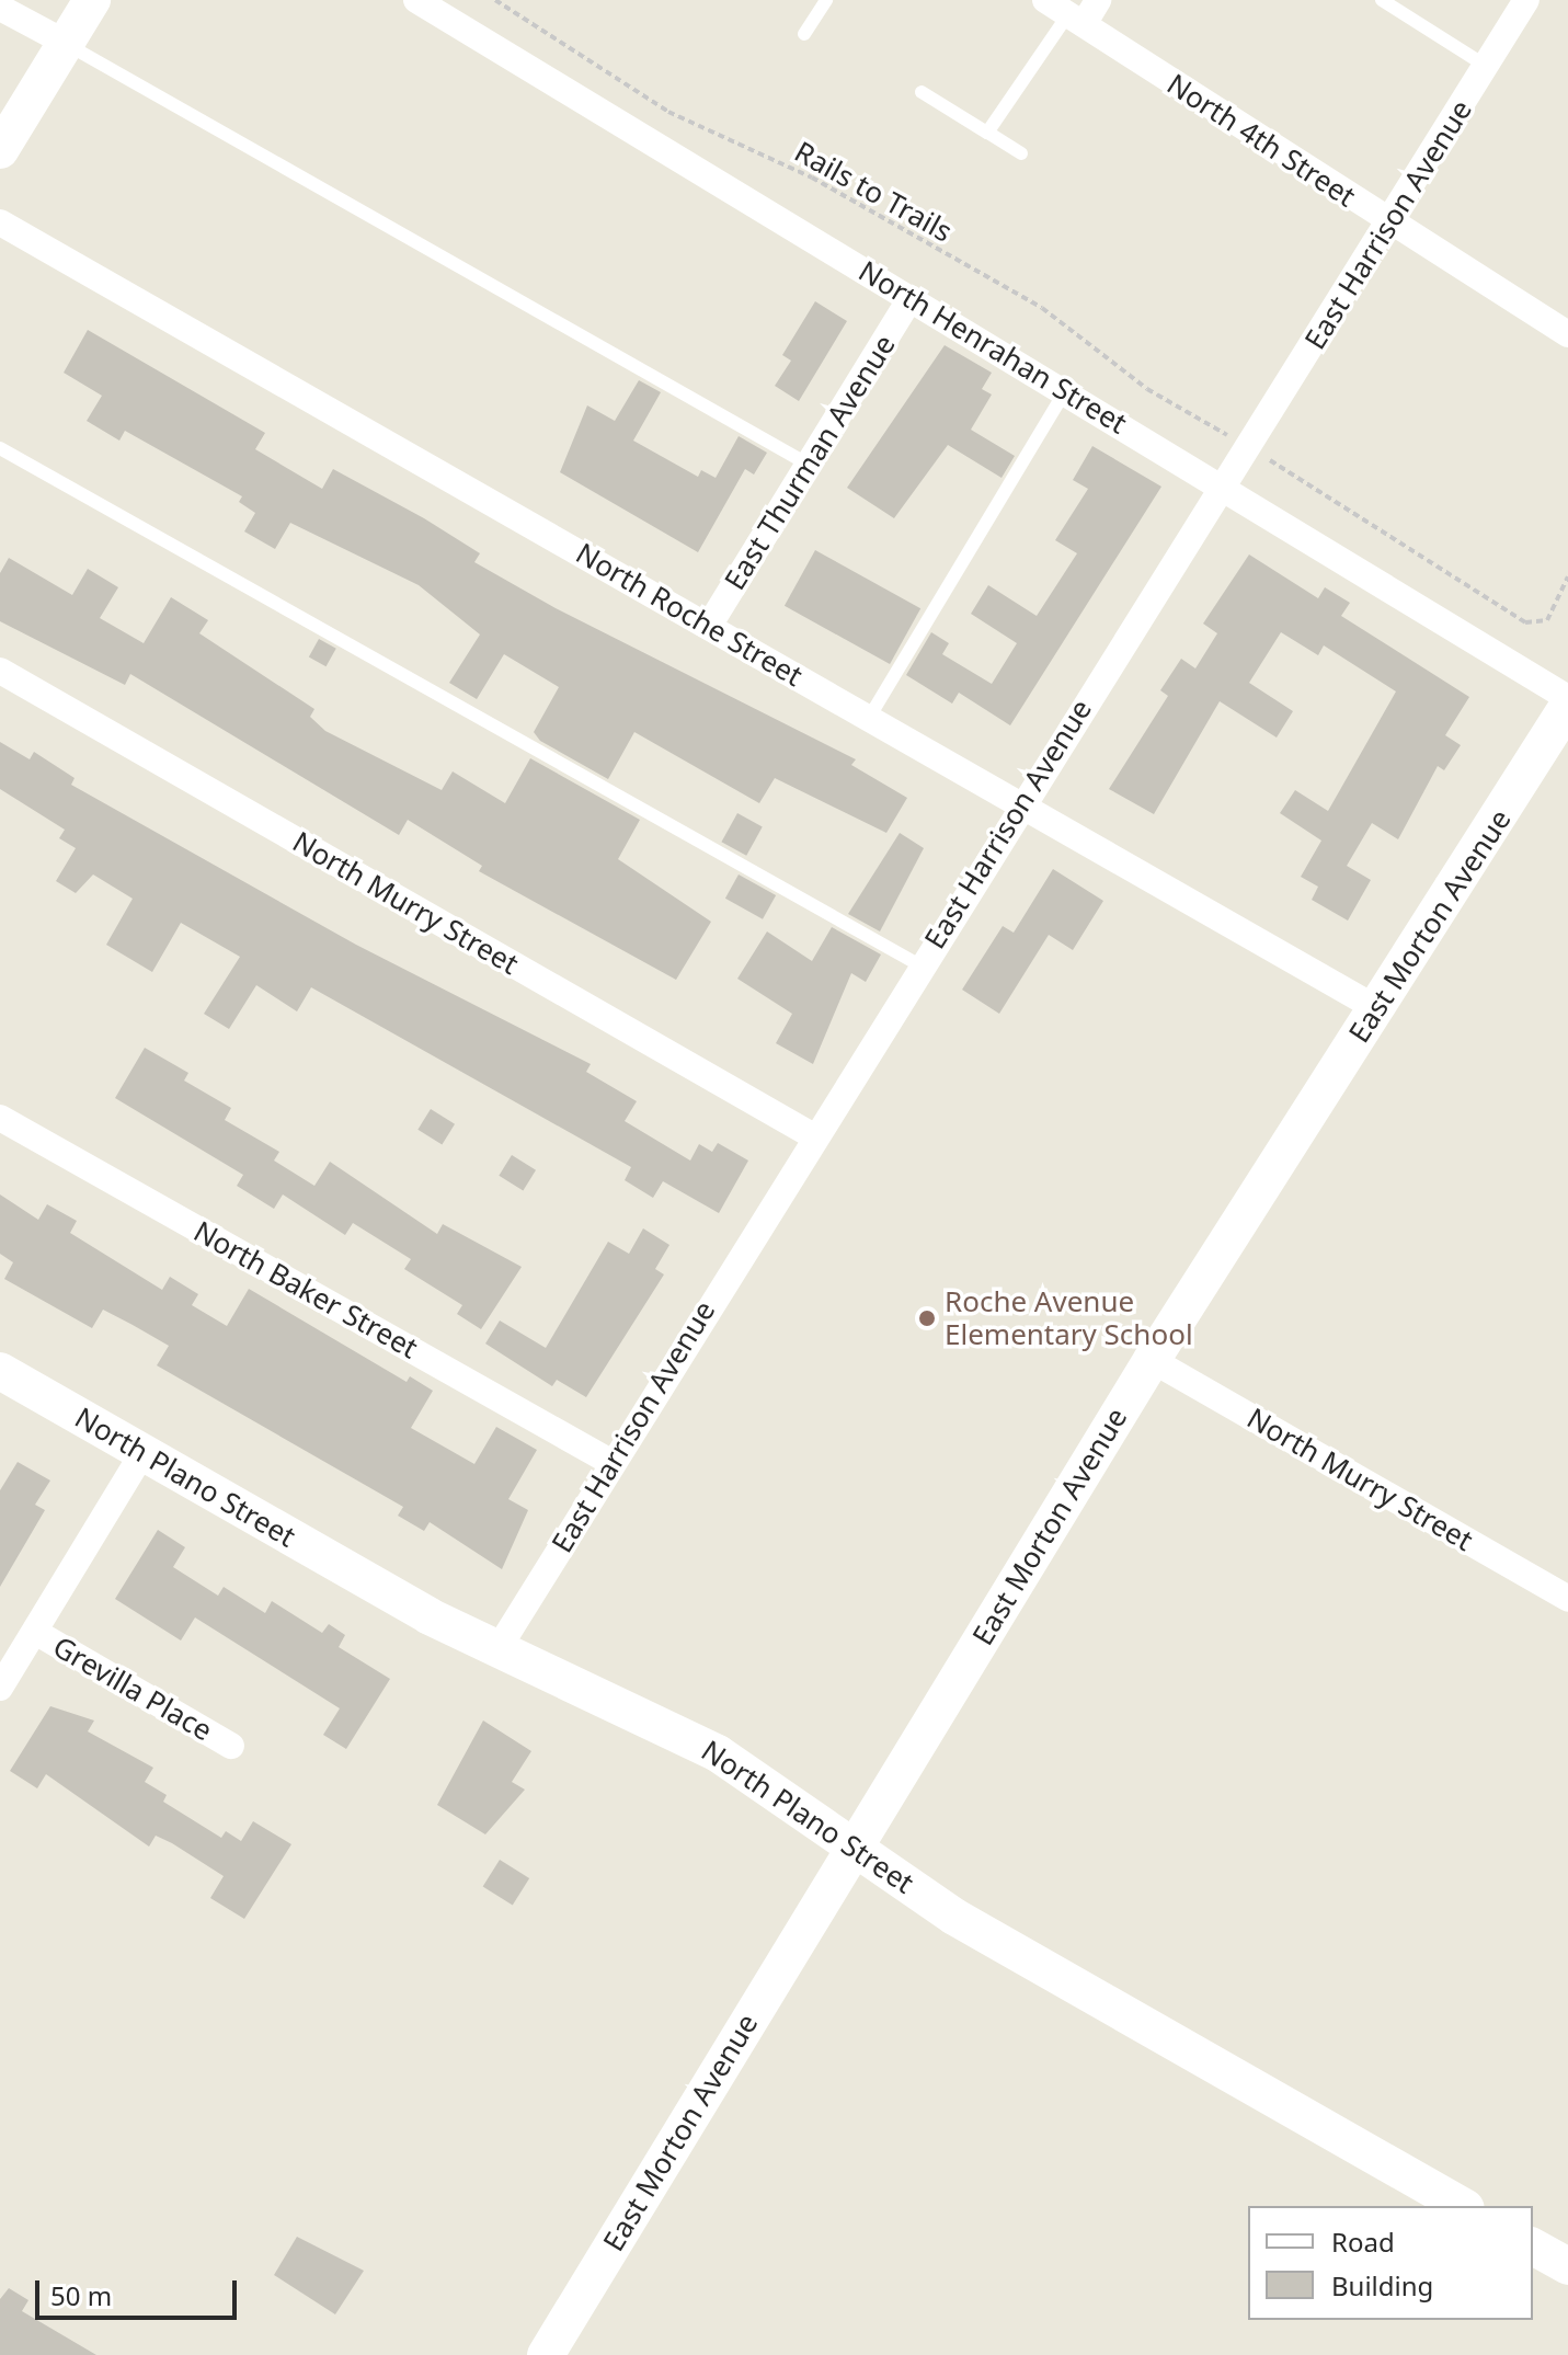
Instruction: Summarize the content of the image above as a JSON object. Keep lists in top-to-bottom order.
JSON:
{
  "streets": {
    "main road": ["East Morton Avenue", "North Plano Street"],
    "street": [
      "North 4th Street",
      "East Harrison Avenue",
      "North Henrahan Street",
      "East Thurman Avenue",
      "North Roche Street",
      "North Murry Street",
      "North Baker Street",
      "Grevilla Place"
    ],
    "path": ["Rails to Trails"]
  },
  "crossings": [
    ["North 4th Street", "East Harrison Avenue"],
    ["East Harrison Avenue", "North Henrahan Street"],
    ["East Harrison Avenue", "North Roche Street"],
    ["East Harrison Avenue", "North Murry Street"],
    ["East Harrison Avenue", "North Baker Street"],
    ["East Harrison Avenue", "North Plano Street"],
    ["North Henrahan Street", "East Thurman Avenue"],
    ["East Thurman Avenue", "North Roche Street"],
    ["North Roche Street", "East Morton Avenue"],
    ["North Murry Street", "East Morton Avenue"],
    ["East Morton Avenue", "North Plano Street"]
  ],
  "places": ["Roche Avenue Elementary School"],
  "legend": ["Road", "Building"],
  "scale_bar": "50 m"
}
